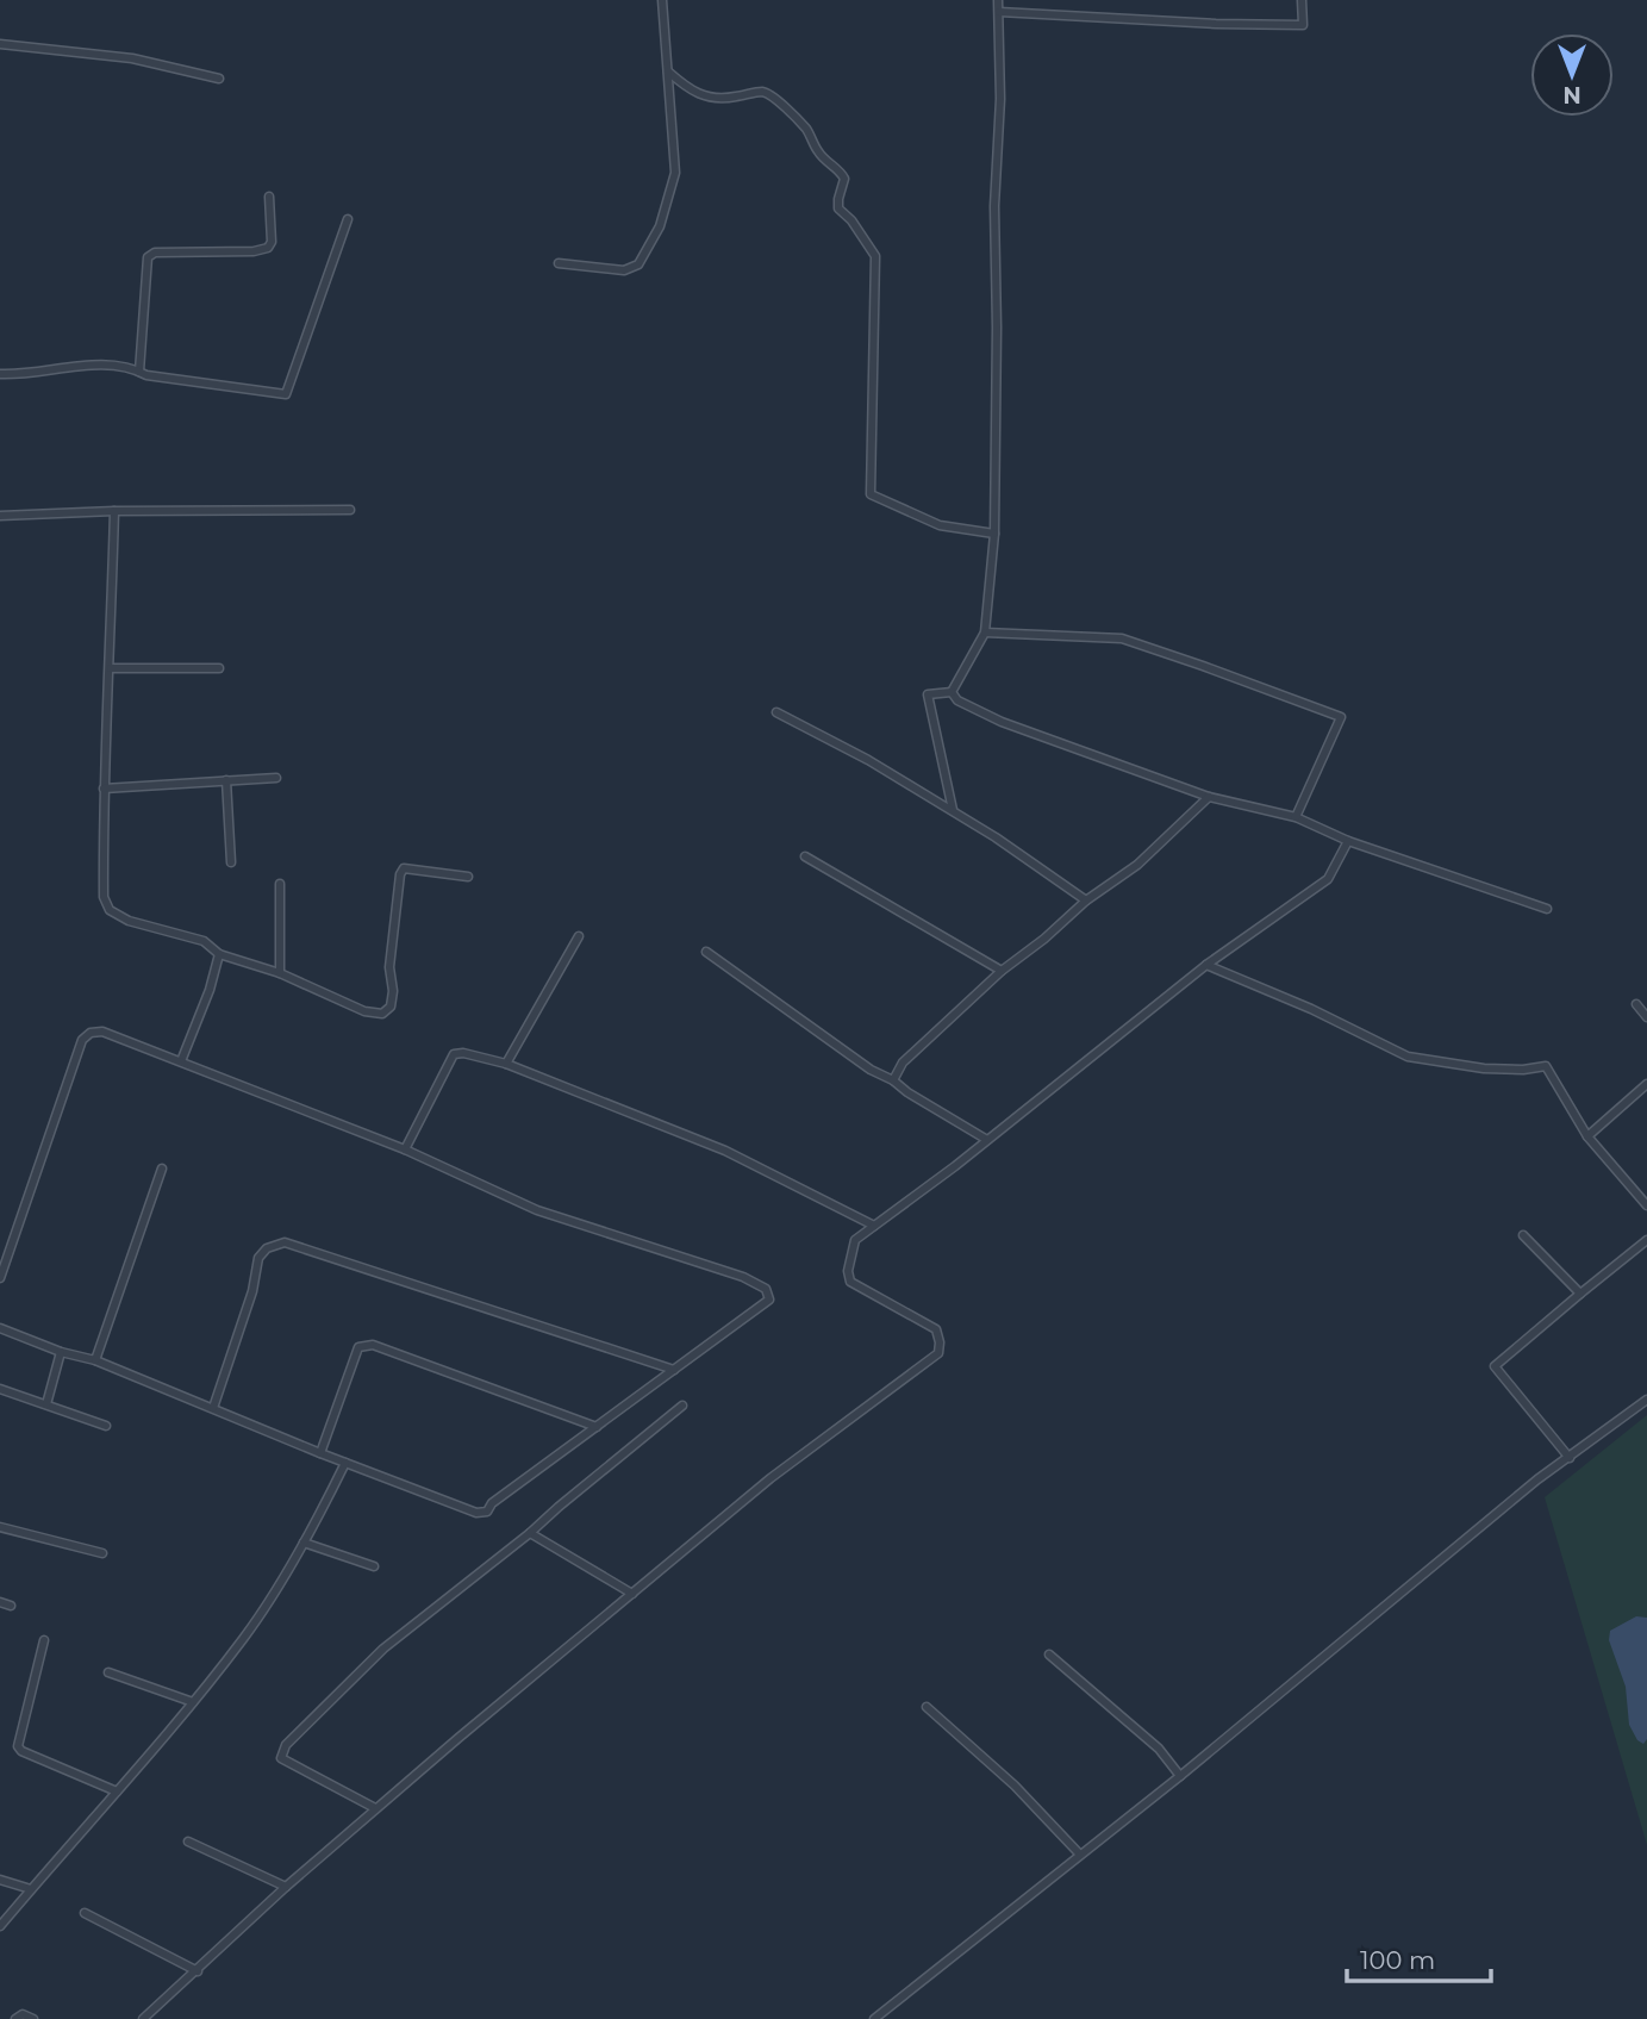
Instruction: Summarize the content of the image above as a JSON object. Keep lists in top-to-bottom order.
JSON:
{
  "scale_bar": "100 m",
  "north": "bottom"
}
